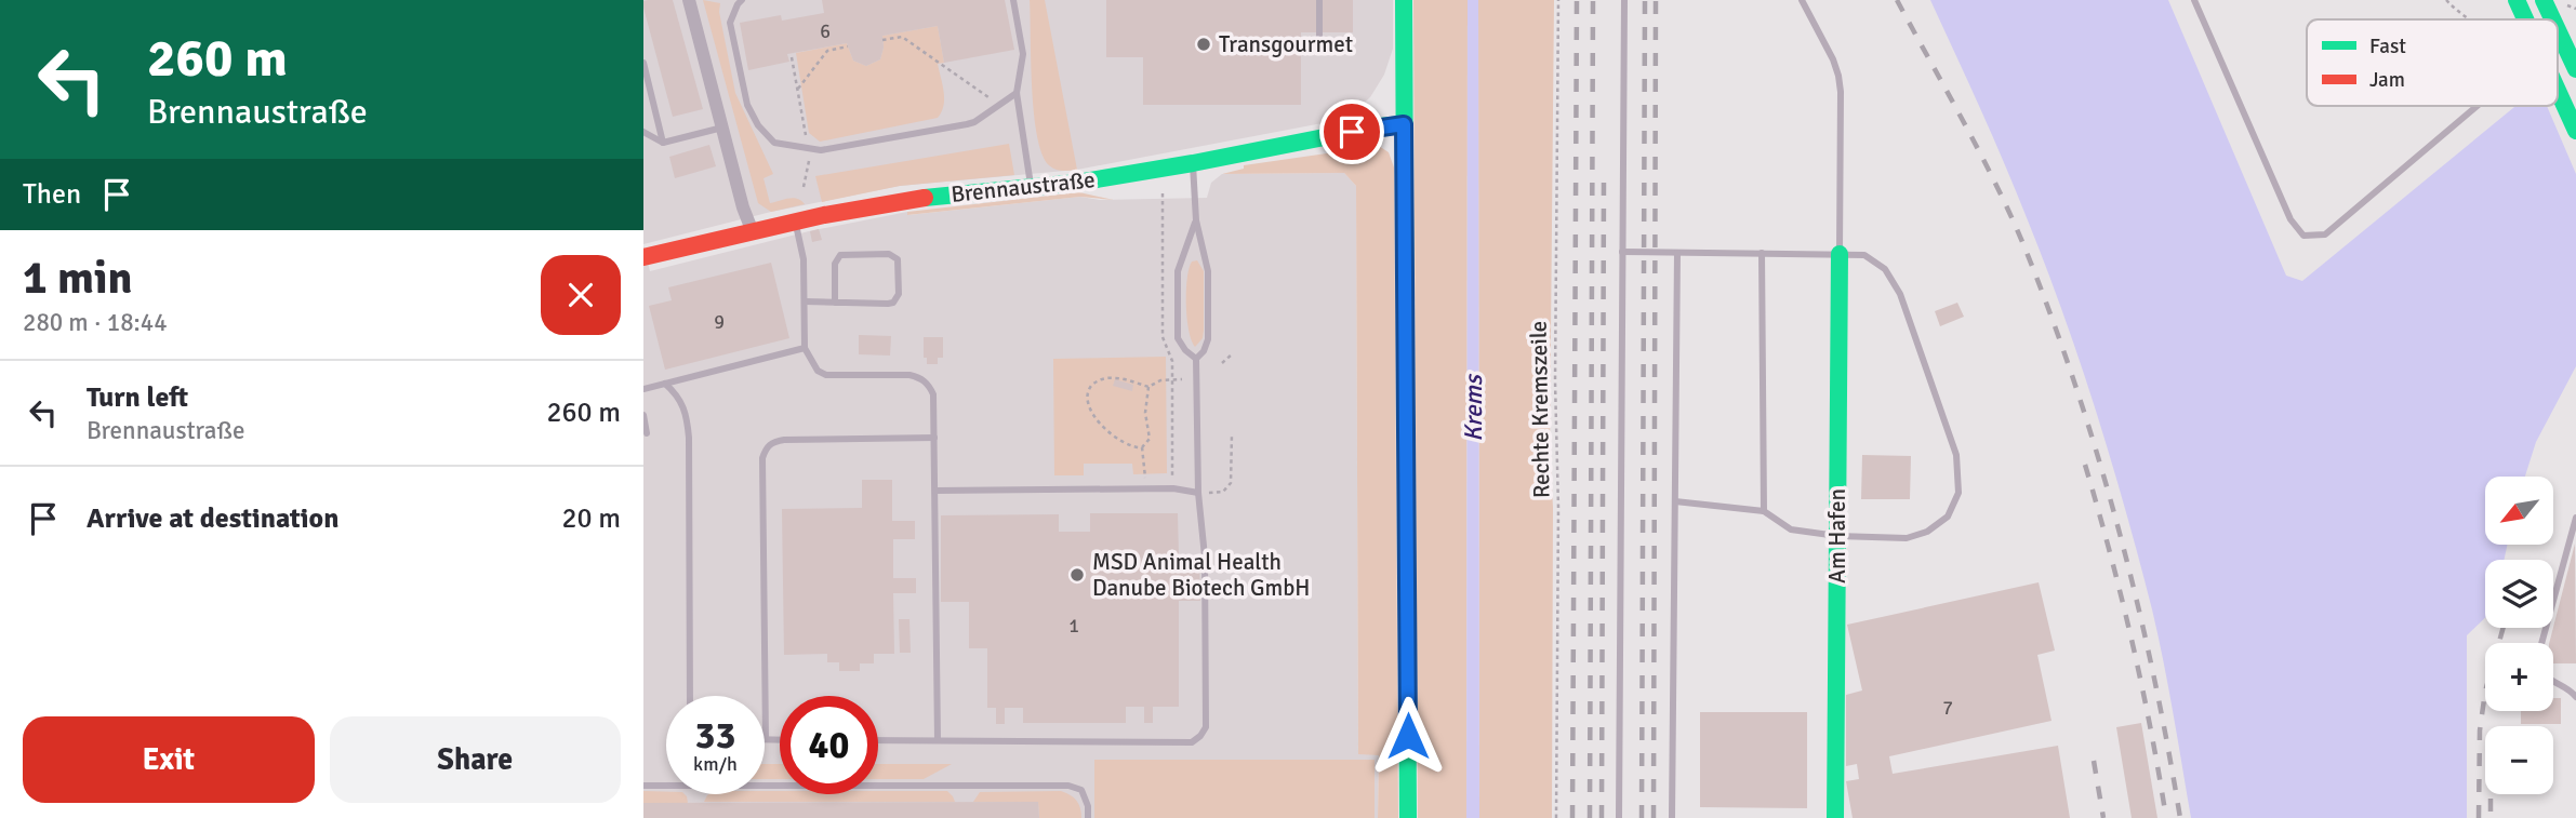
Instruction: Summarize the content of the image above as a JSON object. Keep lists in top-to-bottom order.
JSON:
{
  "streets": {
    "main road": ["Brennaustraße", "Am Hafen"],
    "path": ["Rechte Kremszeile"]
  },
  "water": ["Krems"],
  "places": ["Transgourmet", "MSD Animal Health Danube Biotech GmbH"],
  "house_numbers": [
    "6",
    "9",
    "1",
    "7"
  ],
  "legend": ["Fast", "Jam"],
  "north": "bottom left",
  "page": {
    "turn": ["260 m", "Brennaustraße"],
    "then": "Then",
    "heading": ["1 min", "280 m · 18:44"],
    "list": [
      {
        "name": "Turn left",
        "note": "Brennaustraße",
        "value": "260 m"
      },
      {
        "name": "Arrive at destination",
        "value": "20 m"
      }
    ],
    "map_buttons": ["+", "−"],
    "speed": "33 km/h",
    "limit": "40",
    "buttons": ["Exit", "Share"]
  }
}
